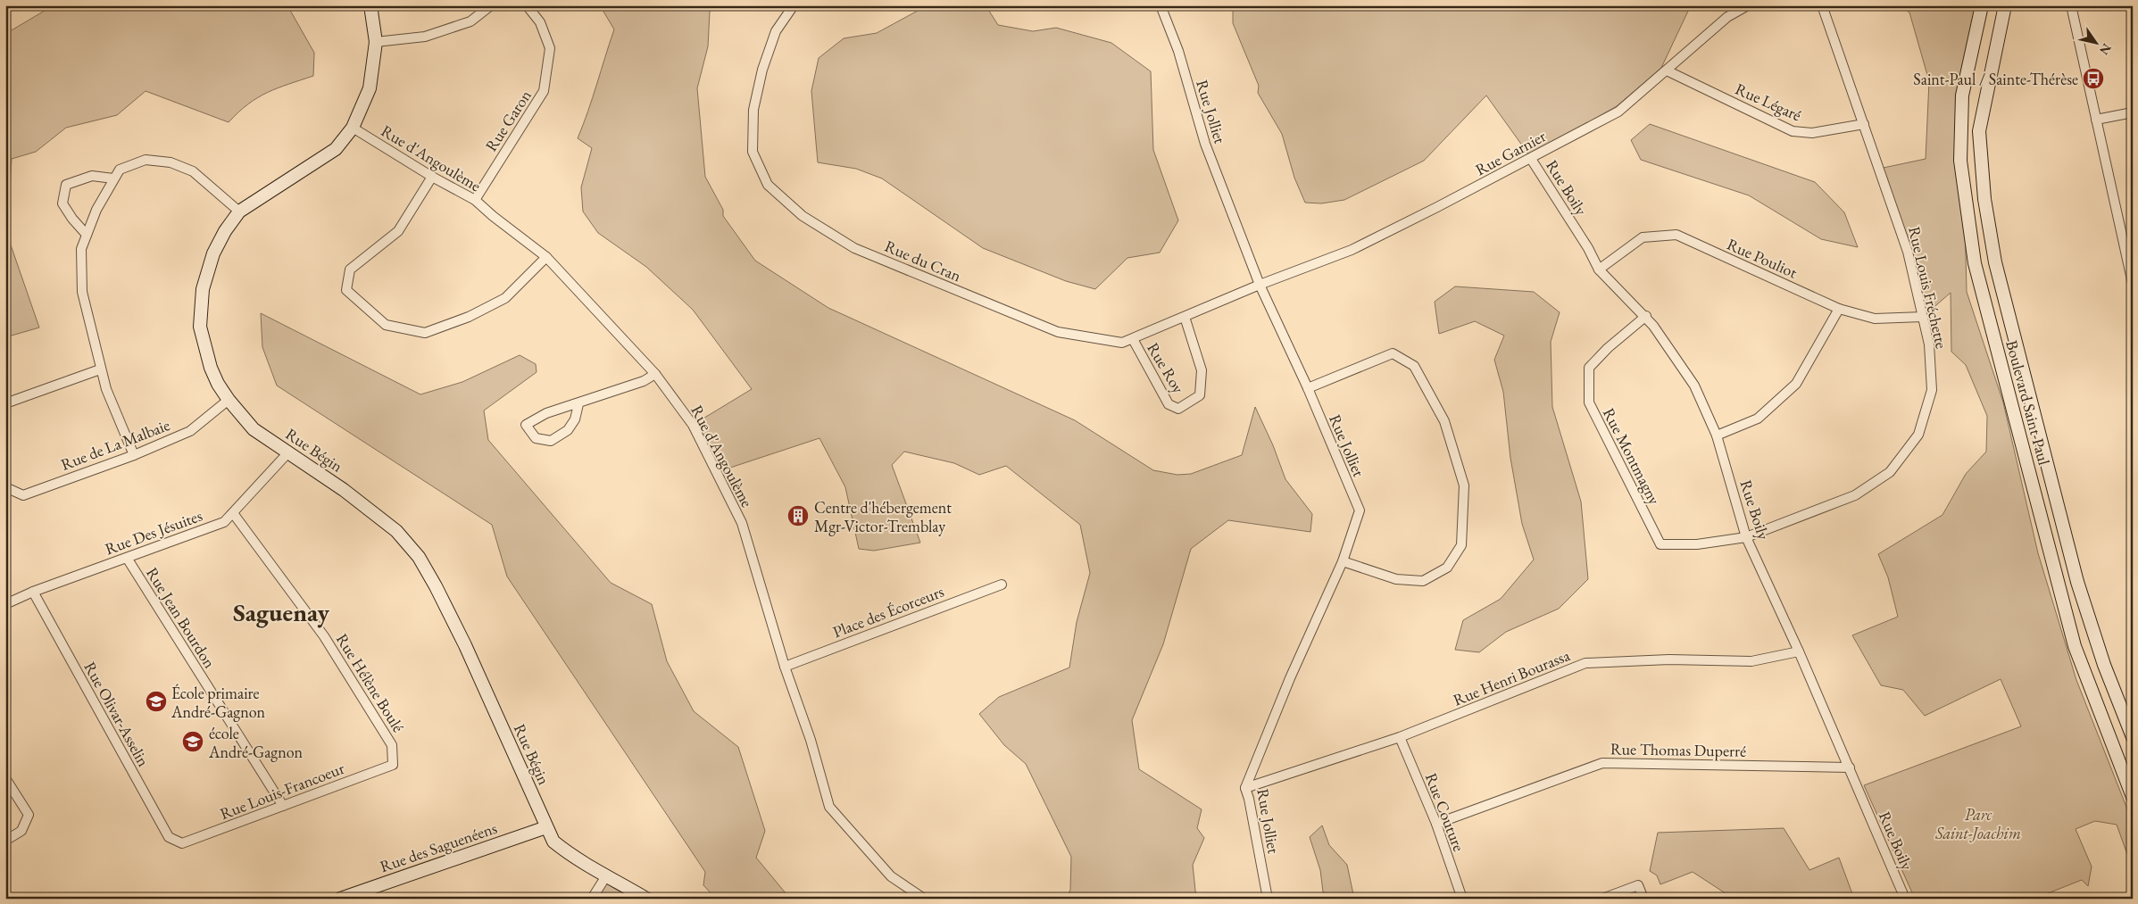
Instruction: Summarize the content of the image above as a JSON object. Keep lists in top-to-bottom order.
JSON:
{
  "streets": {
    "main road": ["Boulevard Saint-Paul", "Rue Bégin", "Rue des Saguenéens"],
    "street": [
      "Rue Légaré",
      "Rue Jolliet",
      "Rue Garon",
      "Rue Garnier",
      "Rue d'Angoulème",
      "Rue Boily",
      "Rue Pouliot",
      "Rue du Cran",
      "Rue Louis Fréchette",
      "Rue Roy",
      "Rue de La Malbaie",
      "Rue Montmagny",
      "Rue Des Jésuites",
      "Place des Écorceurs",
      "Rue Jean Bourdon",
      "Rue Henri Bourassa",
      "Rue Hélène Boulé",
      "Rue Olivar-Asselin",
      "Rue Thomas Duperré",
      "Rue Louis-Francoeur",
      "Rue Couture"
    ]
  },
  "crossings": [
    ["Rue Légaré", "Rue Garnier"],
    ["Rue Légaré", "Rue Louis Fréchette"],
    ["Rue Jolliet", "Rue Garnier"],
    ["Rue Jolliet", "Rue du Cran"],
    ["Rue Jolliet", "Rue Henri Bourassa"],
    ["Rue Garon", "Rue d'Angoulème"],
    ["Rue Garnier", "Rue Boily"],
    ["Rue Garnier", "Rue du Cran"],
    ["Rue d'Angoulème", "Rue Bégin"],
    ["Rue d'Angoulème", "Place des Écorceurs"],
    ["Rue Boily", "Rue Pouliot"],
    ["Rue Boily", "Rue Louis Fréchette"],
    ["Rue Boily", "Rue Montmagny"],
    ["Rue Boily", "Rue Henri Bourassa"],
    ["Rue Boily", "Rue Thomas Duperré"],
    ["Rue Pouliot", "Rue Louis Fréchette"],
    ["Rue du Cran", "Rue Roy"],
    ["Rue Louis Fréchette", "Rue Montmagny"],
    ["Rue de La Malbaie", "Rue Bégin"],
    ["Rue Bégin", "Rue Des Jésuites"],
    ["Rue Bégin", "Rue des Saguenéens"],
    ["Rue Des Jésuites", "Rue Jean Bourdon"],
    ["Rue Des Jésuites", "Rue Hélène Boulé"],
    ["Rue Des Jésuites", "Rue Olivar-Asselin"],
    ["Rue Jean Bourdon", "Rue Louis-Francoeur"],
    ["Rue Henri Bourassa", "Rue Couture"],
    ["Rue Hélène Boulé", "Rue Louis-Francoeur"],
    ["Rue Olivar-Asselin", "Rue Louis-Francoeur"],
    ["Rue Thomas Duperré", "Rue Couture"]
  ],
  "districts": ["Saguenay"],
  "parks": ["Parc Saint-Joachim"],
  "places": {
    "bus stop": ["Saint-Paul / Sainte-Thérèse"],
    "building": ["Centre d'hébergement Mgr-Victor-Tremblay"],
    "school or university": ["École primaire André-Gagnon", "école André-Gagnon"]
  },
  "north": "bottom right"
}
